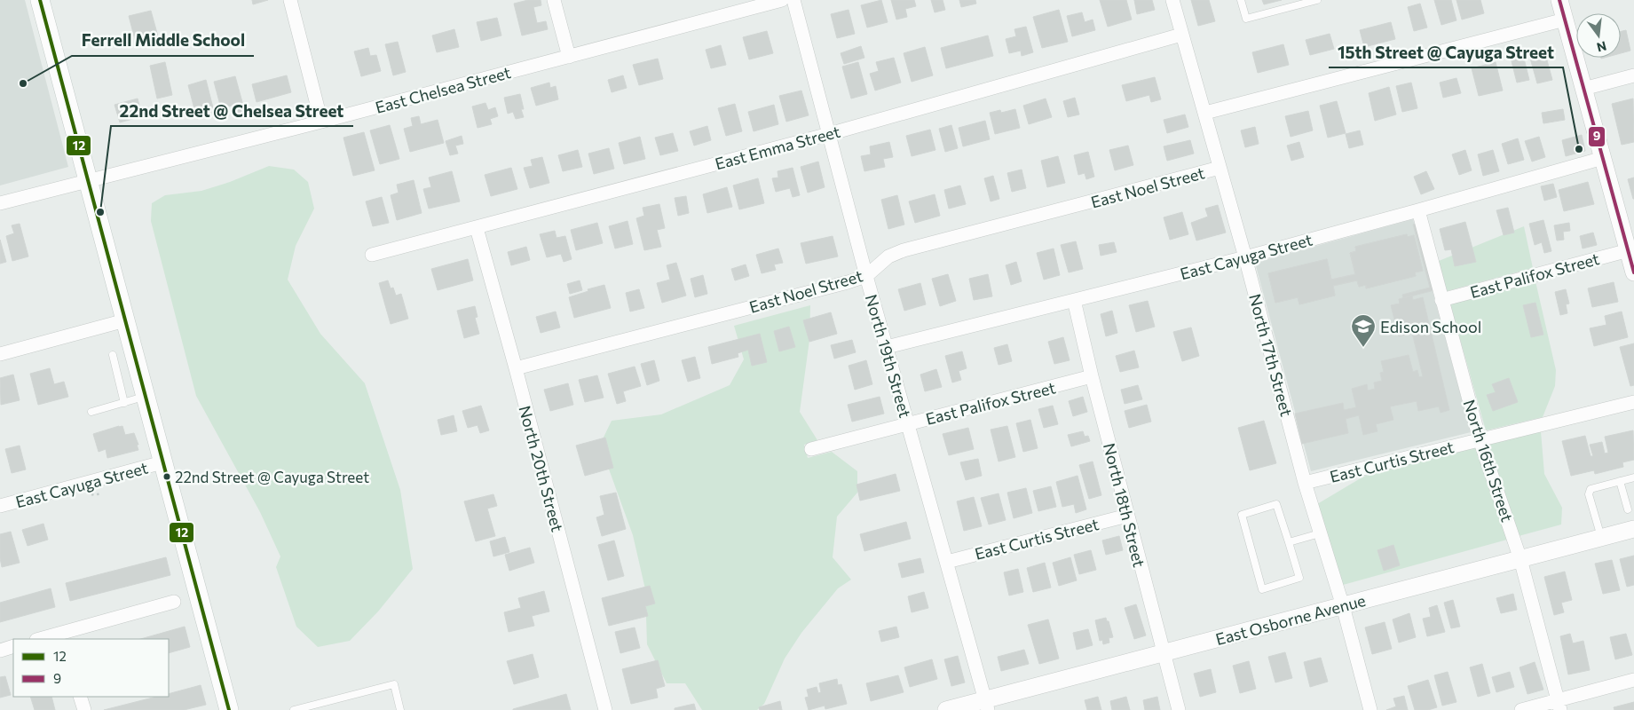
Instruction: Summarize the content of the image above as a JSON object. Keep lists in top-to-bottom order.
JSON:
{
  "streets": {
    "street": [
      "East Chelsea Street",
      "East Emma Street",
      "East Noel Street",
      "East Cayuga Street",
      "East Palifox Street",
      "North 17th Street",
      "North 19th Street",
      "North 16th Street",
      "East Curtis Street",
      "North 20th Street",
      "North 18th Street",
      "East Osborne Avenue"
    ]
  },
  "crossings": [
    ["East Emma Street", "North 17th Street"],
    ["East Emma Street", "North 19th Street"],
    ["East Emma Street", "North 20th Street"],
    ["East Noel Street", "North 17th Street"],
    ["East Noel Street", "North 19th Street"],
    ["East Noel Street", "North 20th Street"],
    ["East Cayuga Street", "North 17th Street"],
    ["East Cayuga Street", "North 19th Street"],
    ["East Cayuga Street", "North 16th Street"],
    ["East Cayuga Street", "North 18th Street"],
    ["East Palifox Street", "North 19th Street"],
    ["East Palifox Street", "North 16th Street"],
    ["East Palifox Street", "North 18th Street"],
    ["North 17th Street", "East Curtis Street"],
    ["North 17th Street", "East Osborne Avenue"],
    ["North 19th Street", "East Curtis Street"],
    ["North 19th Street", "East Osborne Avenue"],
    ["North 16th Street", "East Curtis Street"],
    ["North 16th Street", "East Osborne Avenue"],
    ["East Curtis Street", "North 18th Street"],
    ["North 18th Street", "East Osborne Avenue"]
  ],
  "places": {
    "other": [
      "Ferrell Middle School",
      "15th Street @ Cayuga Street",
      "22nd Street @ Chelsea Street",
      "22nd Street @ Cayuga Street"
    ],
    "school or university": ["Edison School"]
  },
  "lines": ["transit line 12", "transit line 9"],
  "legend": ["12", "9"],
  "north": "bottom"
}
